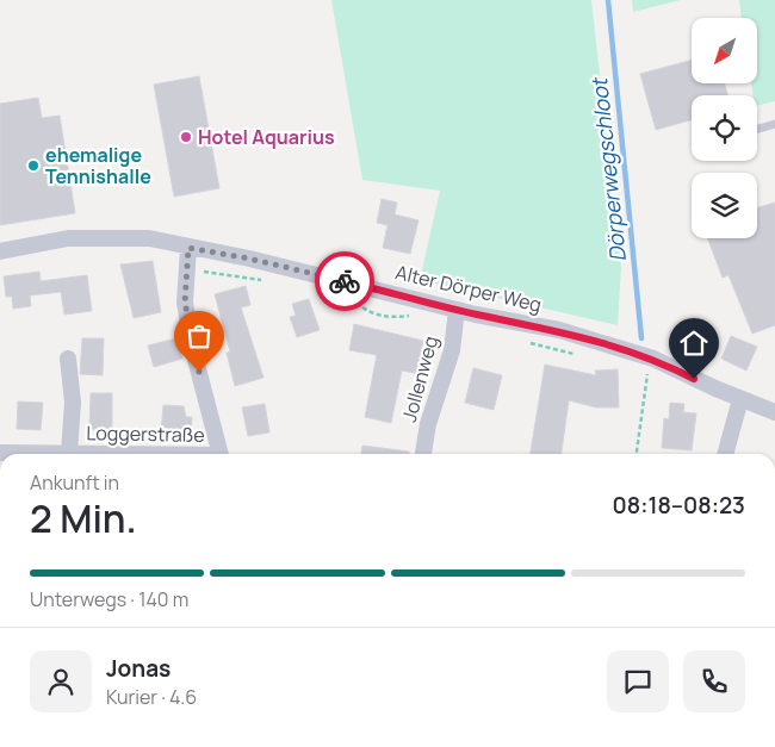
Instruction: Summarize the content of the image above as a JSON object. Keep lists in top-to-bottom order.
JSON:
{
  "streets": {
    "street": ["Alter Dörper Weg", "Jollenweg", "Loggerstraße"]
  },
  "crossings": [
    ["Alter Dörper Weg", "Jollenweg"],
    ["Alter Dörper Weg", "Loggerstraße"]
  ],
  "water": ["Dörperwegschloot"],
  "places": ["Hotel Aquarius", "ehemalige Tennishalle"],
  "north": "bottom left",
  "page": {
    "heading": ["2 Min.", "Ankunft in", "08:18–08:23"],
    "panel": ["Jonas", "Kurier · 4.6"],
    "bar": "Unterwegs · 140 m"
  }
}
